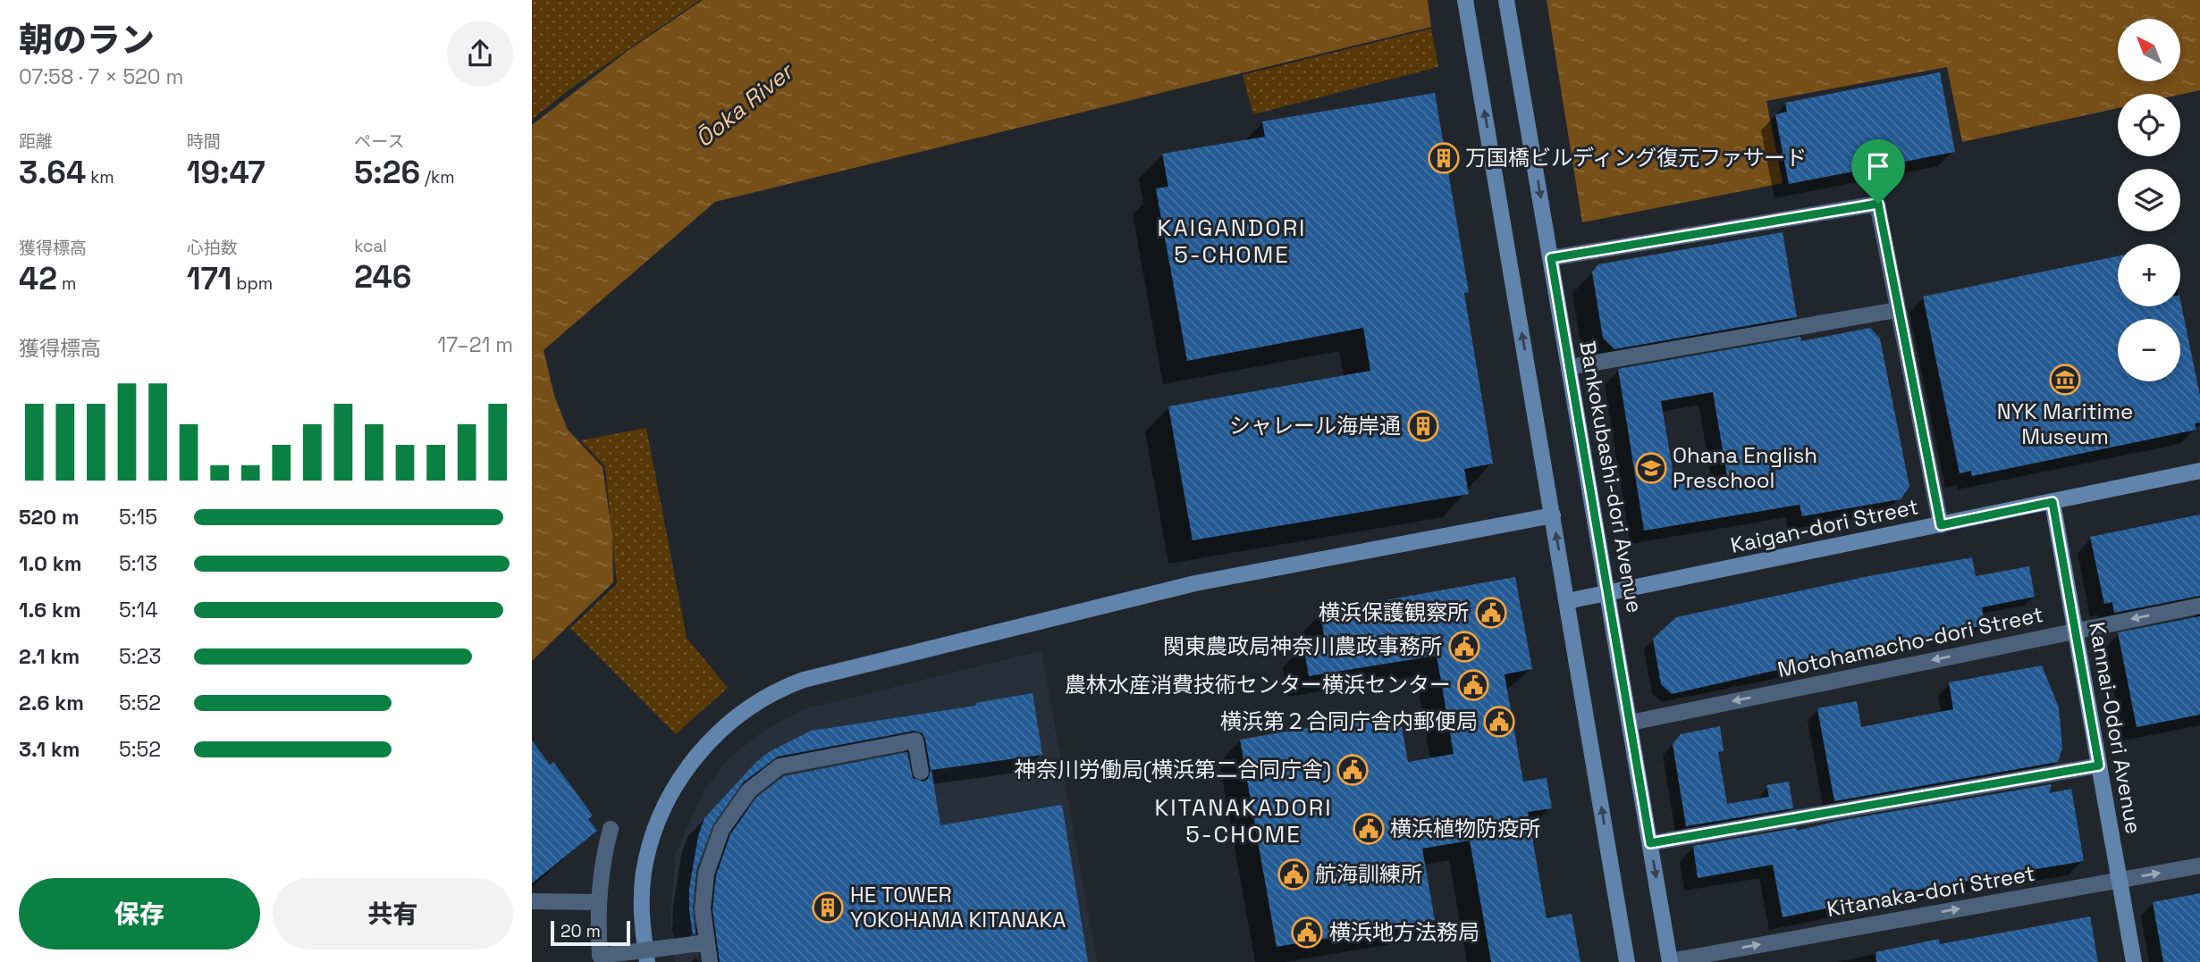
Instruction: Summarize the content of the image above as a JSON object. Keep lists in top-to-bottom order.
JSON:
{
  "streets": {
    "street": [
      "Bankokubashi-dori Avenue",
      "Kaigan-dori Street",
      "Motohamacho-dori Street",
      "Kannai-Odori Avenue",
      "Kitanaka-dori Street"
    ]
  },
  "crossings": [
    ["Bankokubashi-dori Avenue", "Kaigan-dori Street"],
    ["Bankokubashi-dori Avenue", "Motohamacho-dori Street"],
    ["Bankokubashi-dori Avenue", "Kitanaka-dori Street"],
    ["Kaigan-dori Street", "Kannai-Odori Avenue"],
    ["Motohamacho-dori Street", "Kannai-Odori Avenue"],
    ["Kannai-Odori Avenue", "Kitanaka-dori Street"]
  ],
  "districts": ["KAIGANDORI 5-CHOME", "KITANAKADORI 5-CHOME"],
  "water": ["Ōoka River"],
  "places": {
    "building": ["万国橋ビルディング復元ファサード", "シャレール海岸通", "HE TOWER YOKOHAMA KITANAKA"],
    "museum": ["NYK Maritime Museum"],
    "school or university": ["Ohana English Preschool"],
    "public building": [
      "横浜保護観察所",
      "関東農政局神奈川農政事務所",
      "農林水産消費技術センター横浜センター",
      "横浜第２合同庁舎内郵便局",
      "神奈川労働局(横浜第二合同庁舎)",
      "横浜植物防疫所",
      "航海訓練所",
      "横浜地方法務局"
    ]
  },
  "scale_bar": "20 m",
  "north": "top left",
  "page": {
    "heading": ["朝のラン", "07:58 · 7 × 520 m"],
    "map_buttons": ["+", "−"],
    "stats": [
      ["距離", "3.64 km"],
      ["時間", "19:47"],
      ["ペース", "5:26 /km"],
      ["獲得標高", "42 m"],
      ["心拍数", "171 bpm"],
      ["kcal", "246"]
    ],
    "chart": ["獲得標高", "17–21 m"],
    "list": [
      {
        "name": "520 m",
        "note": "5:15"
      },
      {
        "name": "1.0 km",
        "note": "5:13"
      },
      {
        "name": "1.6 km",
        "note": "5:14"
      },
      {
        "name": "2.1 km",
        "note": "5:23"
      },
      {
        "name": "2.6 km",
        "note": "5:52"
      },
      {
        "name": "3.1 km",
        "note": "5:52"
      }
    ],
    "buttons": ["保存", "共有"],
    "scale": "20 m"
  }
}
